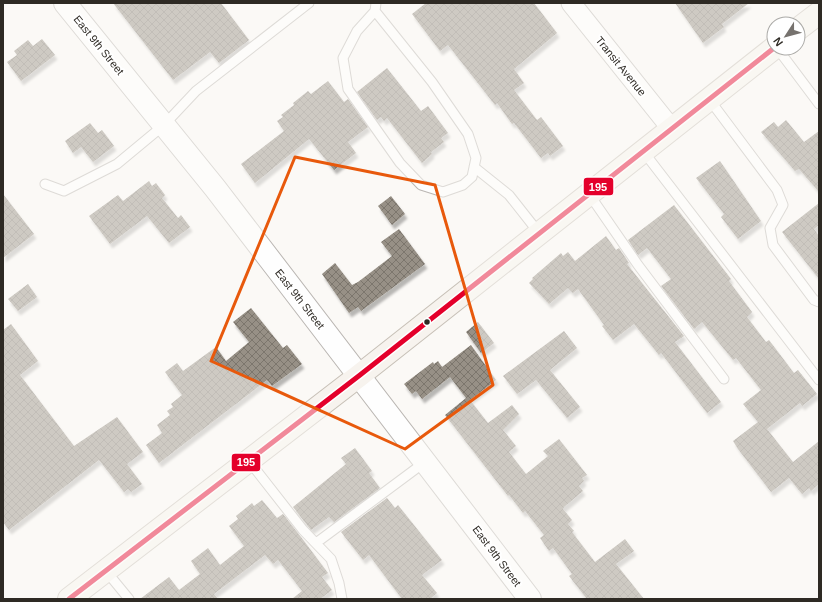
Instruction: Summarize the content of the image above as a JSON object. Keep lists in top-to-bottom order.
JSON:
{
  "streets": {
    "street": ["East 9th Street", "Transit Avenue"]
  },
  "lines": ["transit line 195"],
  "north": "bottom left"
}
